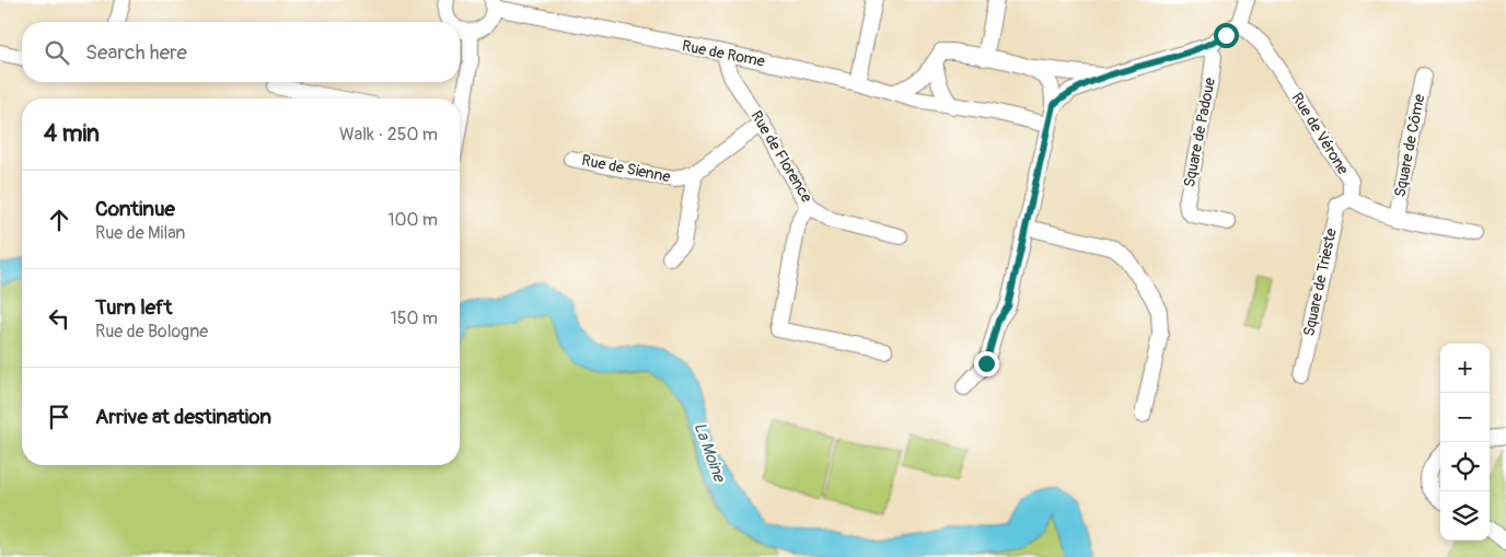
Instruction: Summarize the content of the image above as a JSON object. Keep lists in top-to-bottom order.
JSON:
{
  "streets": {
    "street": [
      "Rue de Rome",
      "Square de Padoue",
      "Rue de Vérone",
      "Square de Côme",
      "Rue de Florence",
      "Rue de Sienne",
      "Square de Trieste"
    ]
  },
  "crossings": [
    ["Rue de Rome", "Rue de Florence"],
    ["Rue de Vérone", "Square de Trieste"],
    ["Rue de Florence", "Rue de Sienne"]
  ],
  "water": ["La Moine"],
  "page": {
    "search": "Search here",
    "heading": ["4 min", "Walk · 250 m"],
    "list": [
      ["Continue", "Rue de Milan", "100 m"],
      ["Turn left", "Rue de Bologne", "150 m"],
      "Arrive at destination"
    ],
    "map_buttons": ["+", "−"]
  }
}
